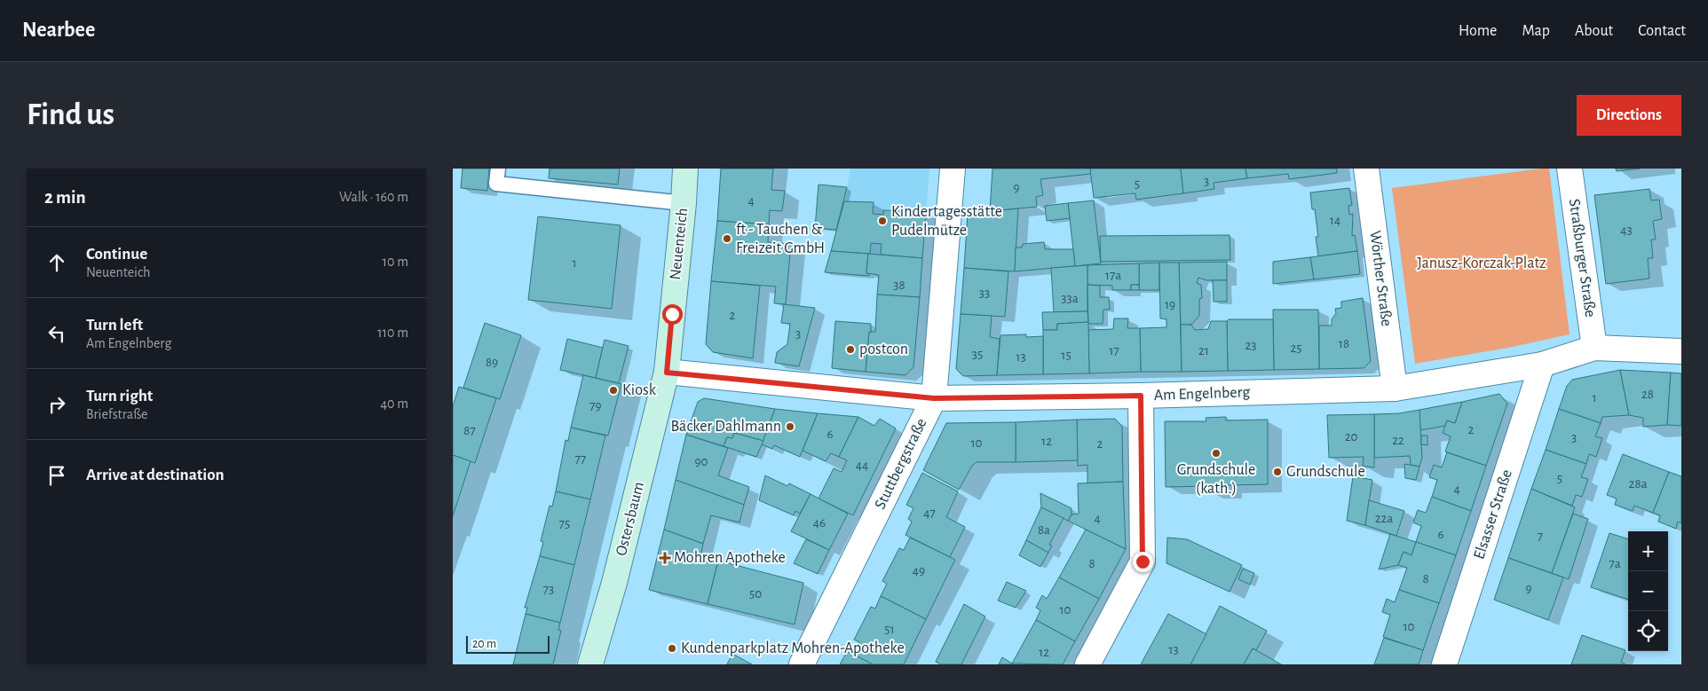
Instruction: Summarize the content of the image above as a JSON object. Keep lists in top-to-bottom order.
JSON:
{
  "streets": {
    "street": [
      "Neuenteich",
      "Straßburger Straße",
      "Wörther Straße",
      "Am Engelnberg",
      "Stuttbergstraße",
      "Elsasser Straße",
      "Ostersbaum"
    ]
  },
  "crossings": [
    ["Neuenteich", "Am Engelnberg"],
    ["Neuenteich", "Ostersbaum"],
    ["Straßburger Straße", "Am Engelnberg"],
    ["Wörther Straße", "Am Engelnberg"],
    ["Am Engelnberg", "Stuttbergstraße"],
    ["Am Engelnberg", "Elsasser Straße"],
    ["Am Engelnberg", "Ostersbaum"]
  ],
  "parks": ["Janusz-Korczak-Platz"],
  "places": {
    "other": [
      "Kindertagesstätte Pudelmütze",
      "ft - Tauchen & Freizeit GmbH",
      "postcon",
      "Kiosk",
      "Bäcker Dahlmann",
      "Grundschule (kath.)",
      "Grundschule",
      "Kundenparkplatz Mohren-Apotheke"
    ],
    "health": ["Mohren Apotheke"]
  },
  "house_numbers": [
    "3",
    "5",
    "9",
    "4",
    "14",
    "43",
    "1",
    "17a",
    "38",
    "33",
    "33a",
    "19",
    "2",
    "3",
    "18",
    "23",
    "25",
    "17",
    "21",
    "35",
    "15",
    "13",
    "89",
    "28",
    "1",
    "79",
    "2",
    "87",
    "6",
    "20",
    "3",
    "22",
    "12",
    "10",
    "2",
    "77",
    "90",
    "44",
    "5",
    "28a",
    "4",
    "47",
    "4",
    "22a",
    "46",
    "75",
    "8a",
    "6",
    "7",
    "8",
    "7a",
    "49",
    "8",
    "9",
    "73",
    "50",
    "10",
    "10",
    "51",
    "13",
    "12"
  ],
  "scale_bar": "20 m",
  "page": {
    "header": "Nearbee",
    "nav": [
      "Home",
      "Map",
      "About",
      "Contact"
    ],
    "buttons": "Directions",
    "title": "Find us",
    "heading": ["2 min", "Walk · 160 m"],
    "list": [
      ["Continue", "Neuenteich", "10 m"],
      ["Turn left", "Am Engelnberg", "110 m"],
      ["Turn right", "Briefstraße", "40 m"],
      "Arrive at destination"
    ],
    "map_buttons": ["+", "−"],
    "scale": "20 m"
  }
}
